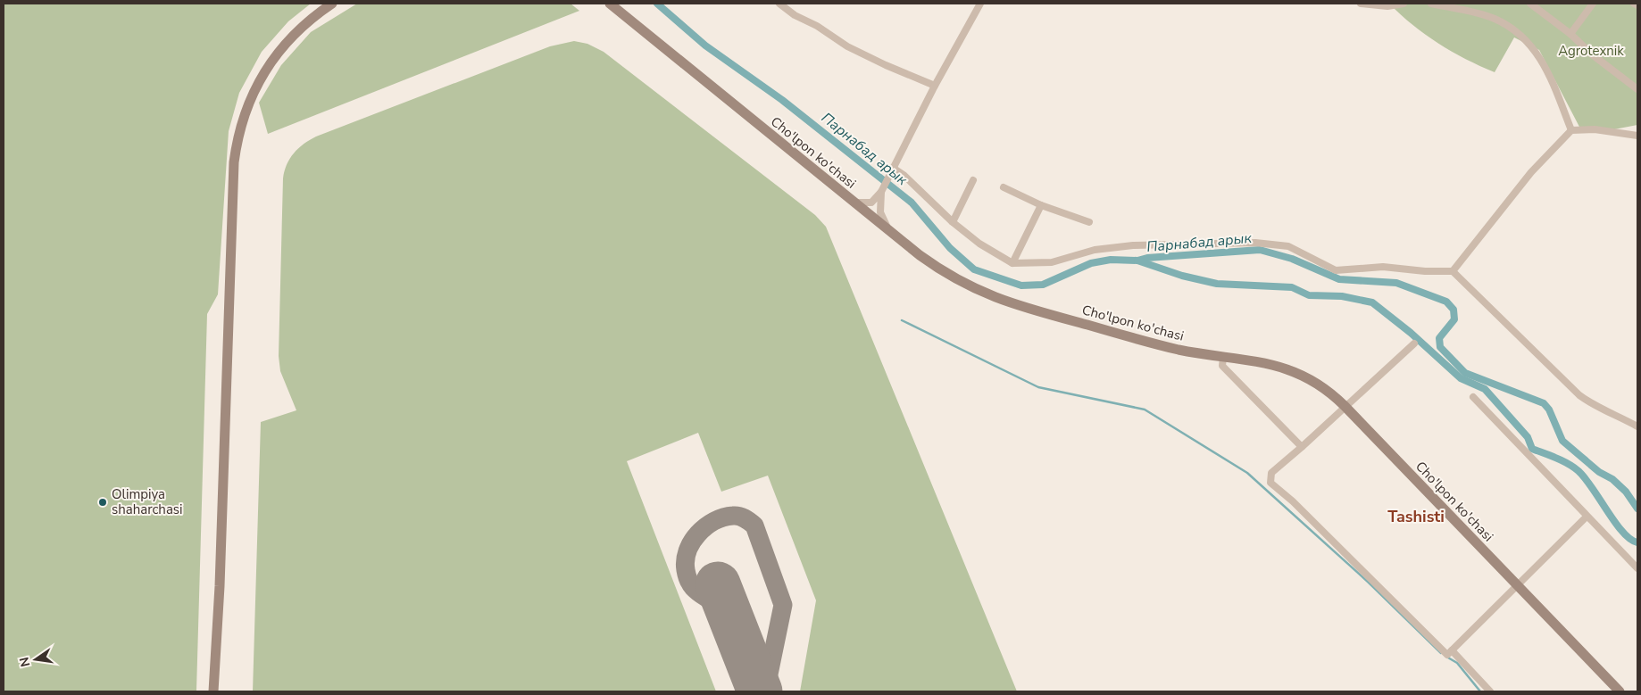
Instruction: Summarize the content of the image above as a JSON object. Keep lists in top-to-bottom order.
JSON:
{
  "streets": {
    "main road": ["Cho'lpon ko'chasi"]
  },
  "districts": ["Tashisti"],
  "water": ["Парнабад арык"],
  "parks": ["Agrotexnik"],
  "places": ["Olimpiya shaharchasi"],
  "north": "left"
}
